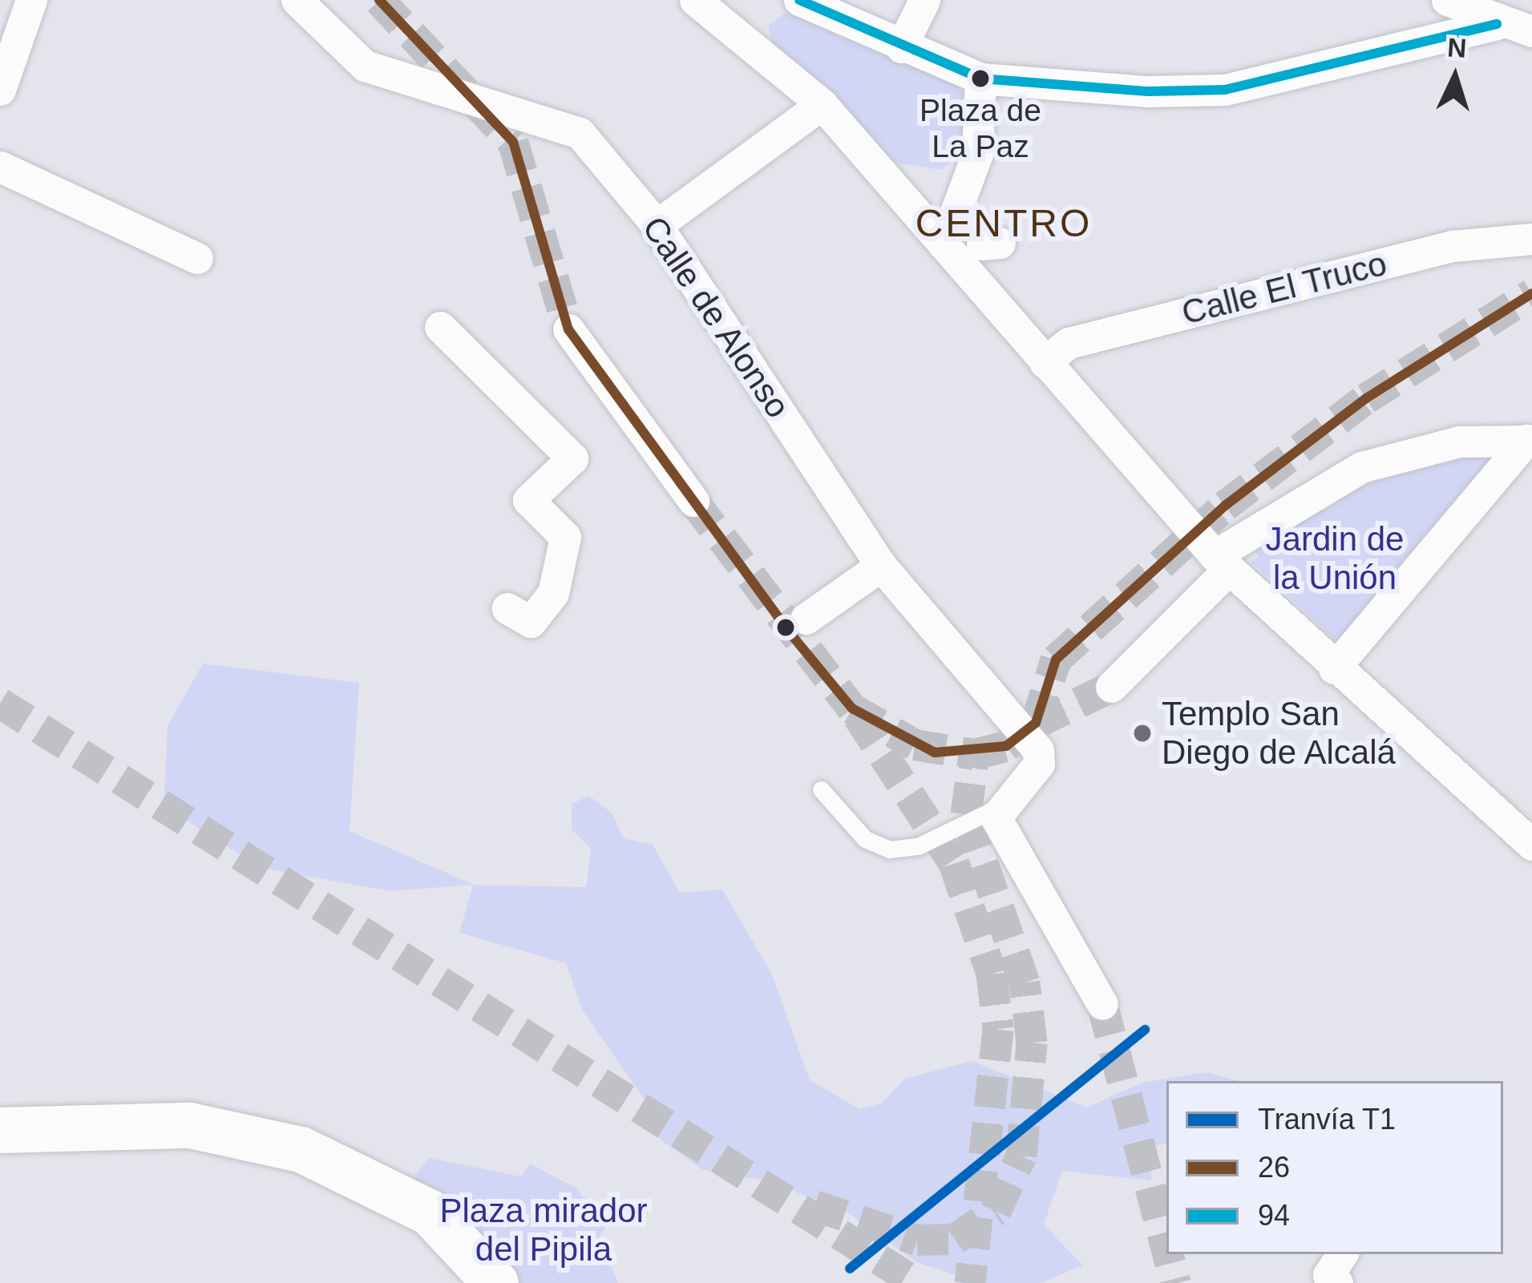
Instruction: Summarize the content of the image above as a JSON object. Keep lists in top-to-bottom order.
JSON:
{
  "streets": {
    "street": ["Calle El Truco", "Calle de Alonso"]
  },
  "districts": ["CENTRO"],
  "parks": ["Jardin de la Unión", "Plaza mirador del Pipila"],
  "places": ["Plaza de La Paz", "Templo San Diego de Alcalá"],
  "lines": ["transit line 26", "transit line 94", "tram line T1"],
  "legend": ["Tranvía T1", "26", "94"],
  "north": "top"
}
